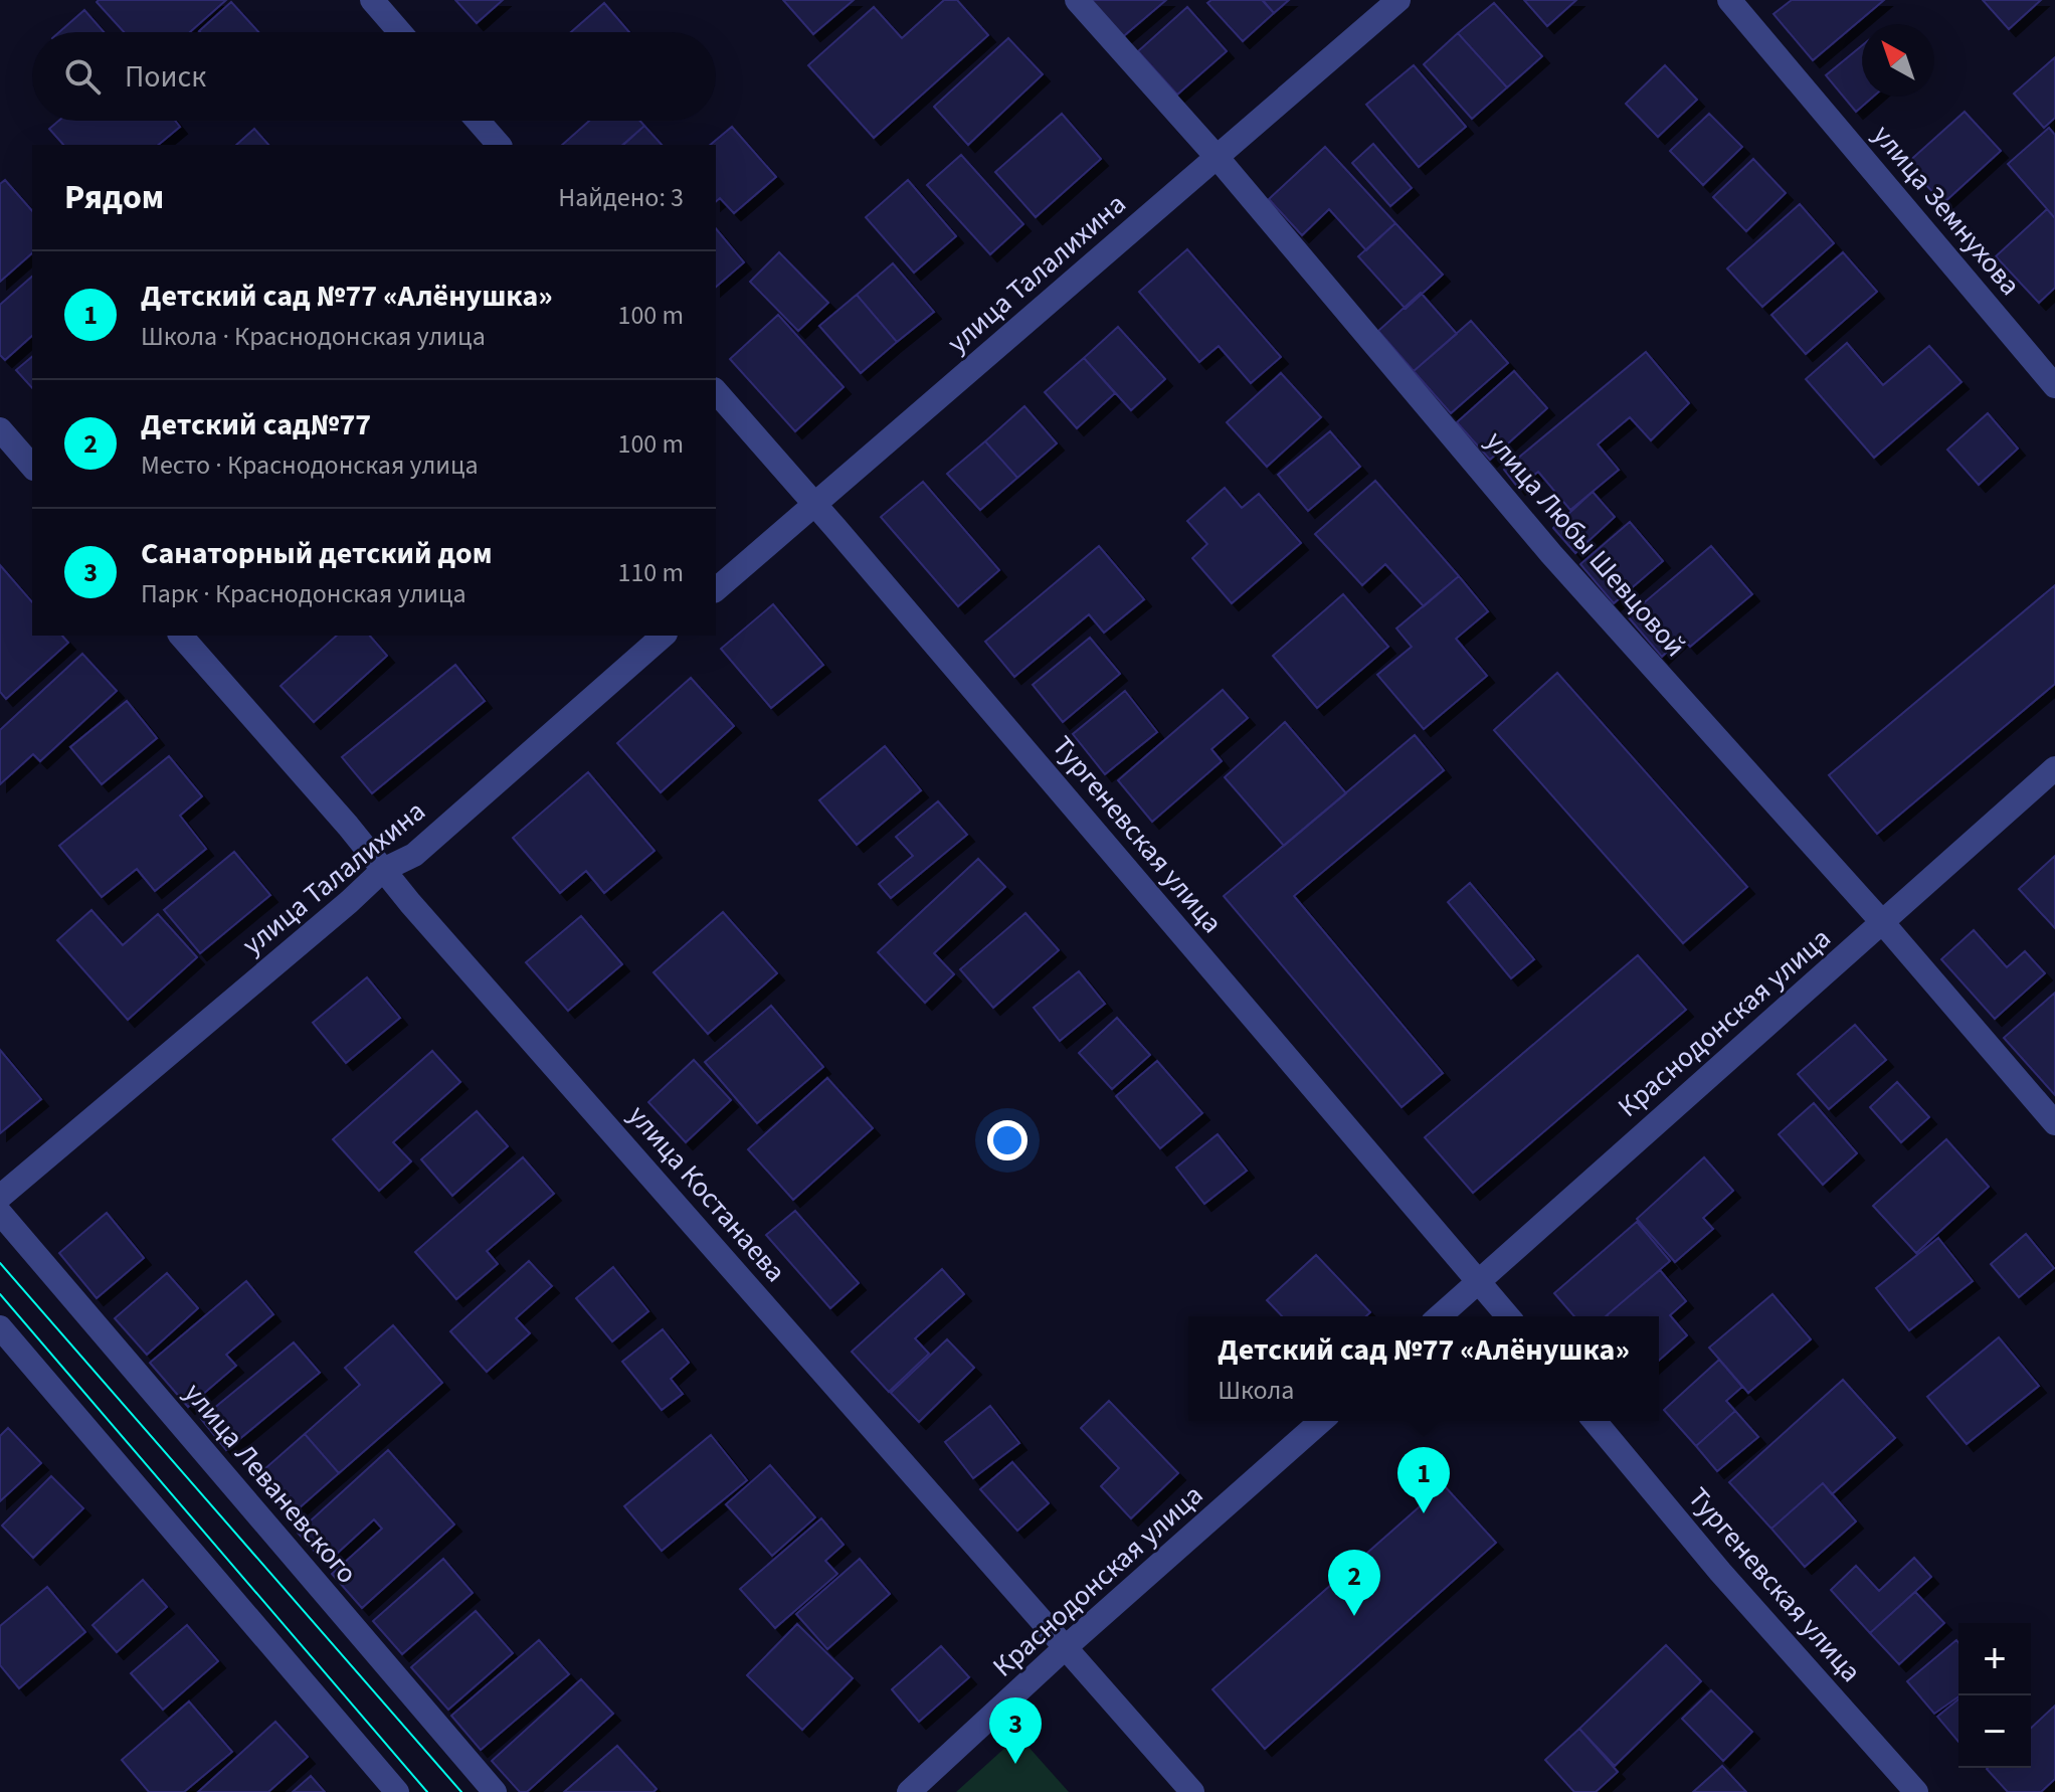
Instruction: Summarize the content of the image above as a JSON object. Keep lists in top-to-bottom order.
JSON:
{
  "streets": {
    "street": [
      "улица Земнухова",
      "улица Талалихина",
      "улица Любы Шевцовой",
      "Тургеневская улица",
      "Краснодонская улица",
      "улица Костанаева",
      "улица Леваневского"
    ]
  },
  "crossings": [
    ["улица Талалихина", "улица Любы Шевцовой"],
    ["улица Талалихина", "Тургеневская улица"],
    ["улица Талалихина", "улица Костанаева"],
    ["улица Любы Шевцовой", "Краснодонская улица"],
    ["Тургеневская улица", "Краснодонская улица"],
    ["Краснодонская улица", "улица Костанаева"]
  ],
  "north": "top left",
  "page": {
    "search": "Поиск",
    "heading": ["Рядом", "Найдено: 3"],
    "list": [
      {
        "mark": "1",
        "name": "Детский сад №77 «Алёнушка»",
        "note": "Школа · Краснодонская улица",
        "value": "100 m"
      },
      {
        "mark": "2",
        "name": "Детский сад№77",
        "note": "Место · Краснодонская улица",
        "value": "100 m"
      },
      {
        "mark": "3",
        "name": "Санаторный детский дом",
        "note": "Парк · Краснодонская улица",
        "value": "110 m"
      }
    ],
    "popup": ["Детский сад №77 «Алёнушка»", "Школа"],
    "pins": ["1", "2", "3"],
    "map_buttons": ["+", "−"]
  }
}
